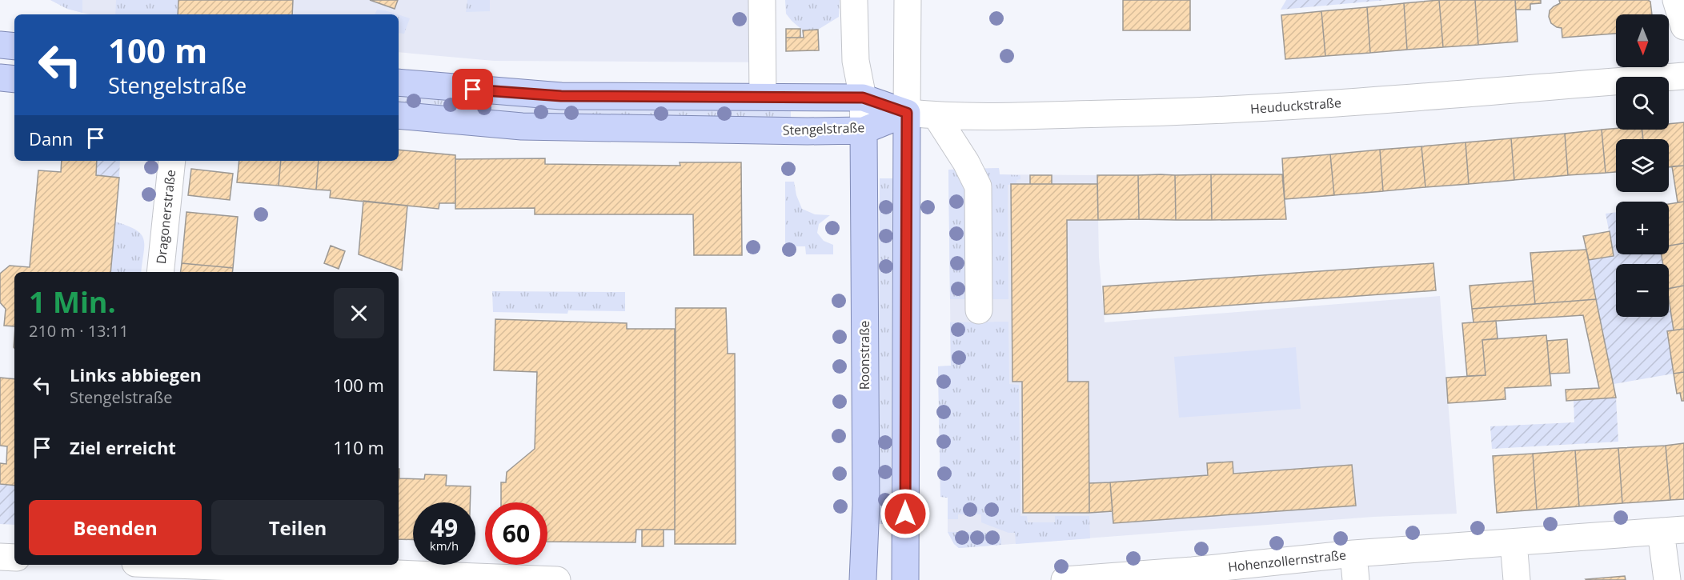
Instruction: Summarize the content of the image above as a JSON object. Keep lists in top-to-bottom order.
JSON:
{
  "streets": {
    "main road": ["Stengelstraße", "Roonstraße"],
    "street": ["Heuduckstraße", "Dragonerstraße", "Hohenzollernstraße"]
  },
  "crossings": [
    ["Heuduckstraße", "Stengelstraße"],
    ["Stengelstraße", "Roonstraße"]
  ],
  "north": "bottom",
  "page": {
    "map_buttons": ["+", "−"],
    "turn": ["100 m", "Stengelstraße"],
    "then": "Dann",
    "heading": ["1 Min.", "210 m · 13:11"],
    "list": [
      {
        "name": "Links abbiegen",
        "note": "Stengelstraße",
        "value": "100 m"
      },
      {
        "name": "Ziel erreicht",
        "value": "110 m"
      }
    ],
    "buttons": ["Beenden", "Teilen"],
    "speed": "49 km/h",
    "limit": "60"
  }
}
